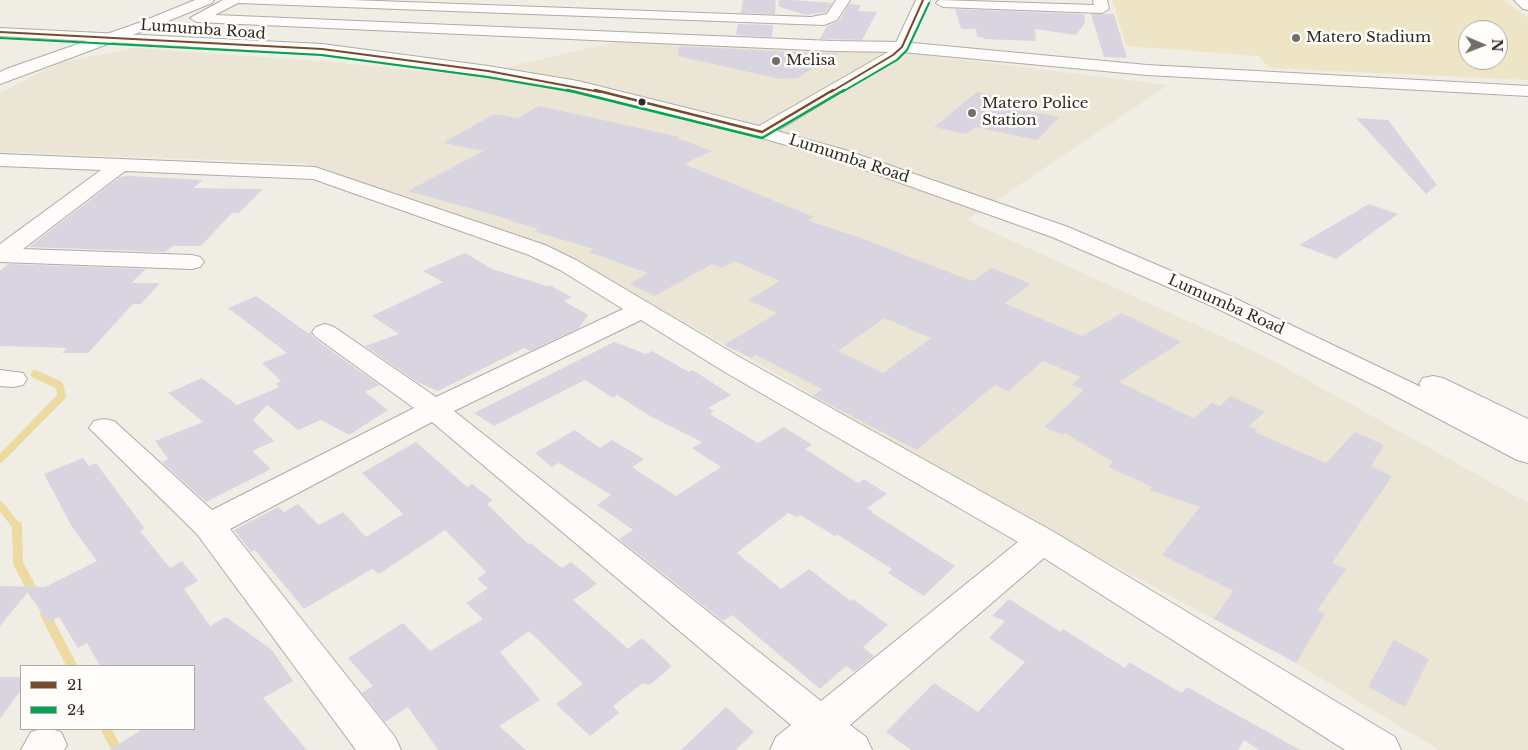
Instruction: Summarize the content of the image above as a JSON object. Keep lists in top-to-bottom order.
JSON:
{
  "streets": {
    "street": ["Lumumba Road"]
  },
  "places": ["Matero Stadium", "Melisa", "Matero Police Station"],
  "lines": ["transit line 21", "transit line 24"],
  "legend": ["21", "24"],
  "north": "right"
}
